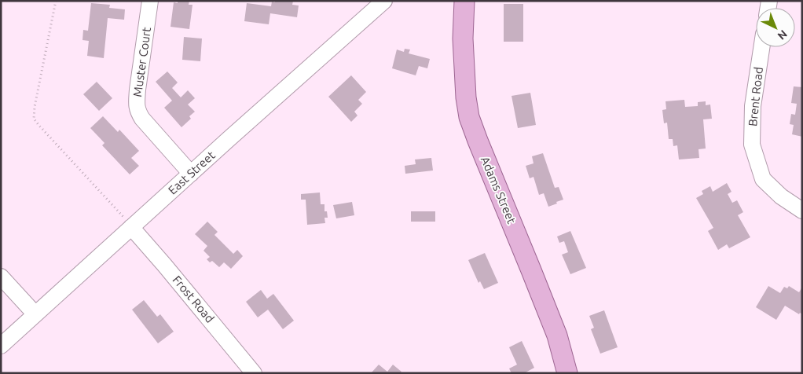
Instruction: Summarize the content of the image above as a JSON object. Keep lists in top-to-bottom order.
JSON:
{
  "streets": {
    "main road": ["Adams Street"],
    "street": [
      "Muster Court",
      "Brent Road",
      "East Street",
      "Frost Road"
    ]
  },
  "crossings": [
    ["Muster Court", "East Street"],
    ["East Street", "Frost Road"]
  ],
  "north": "bottom right"
}
